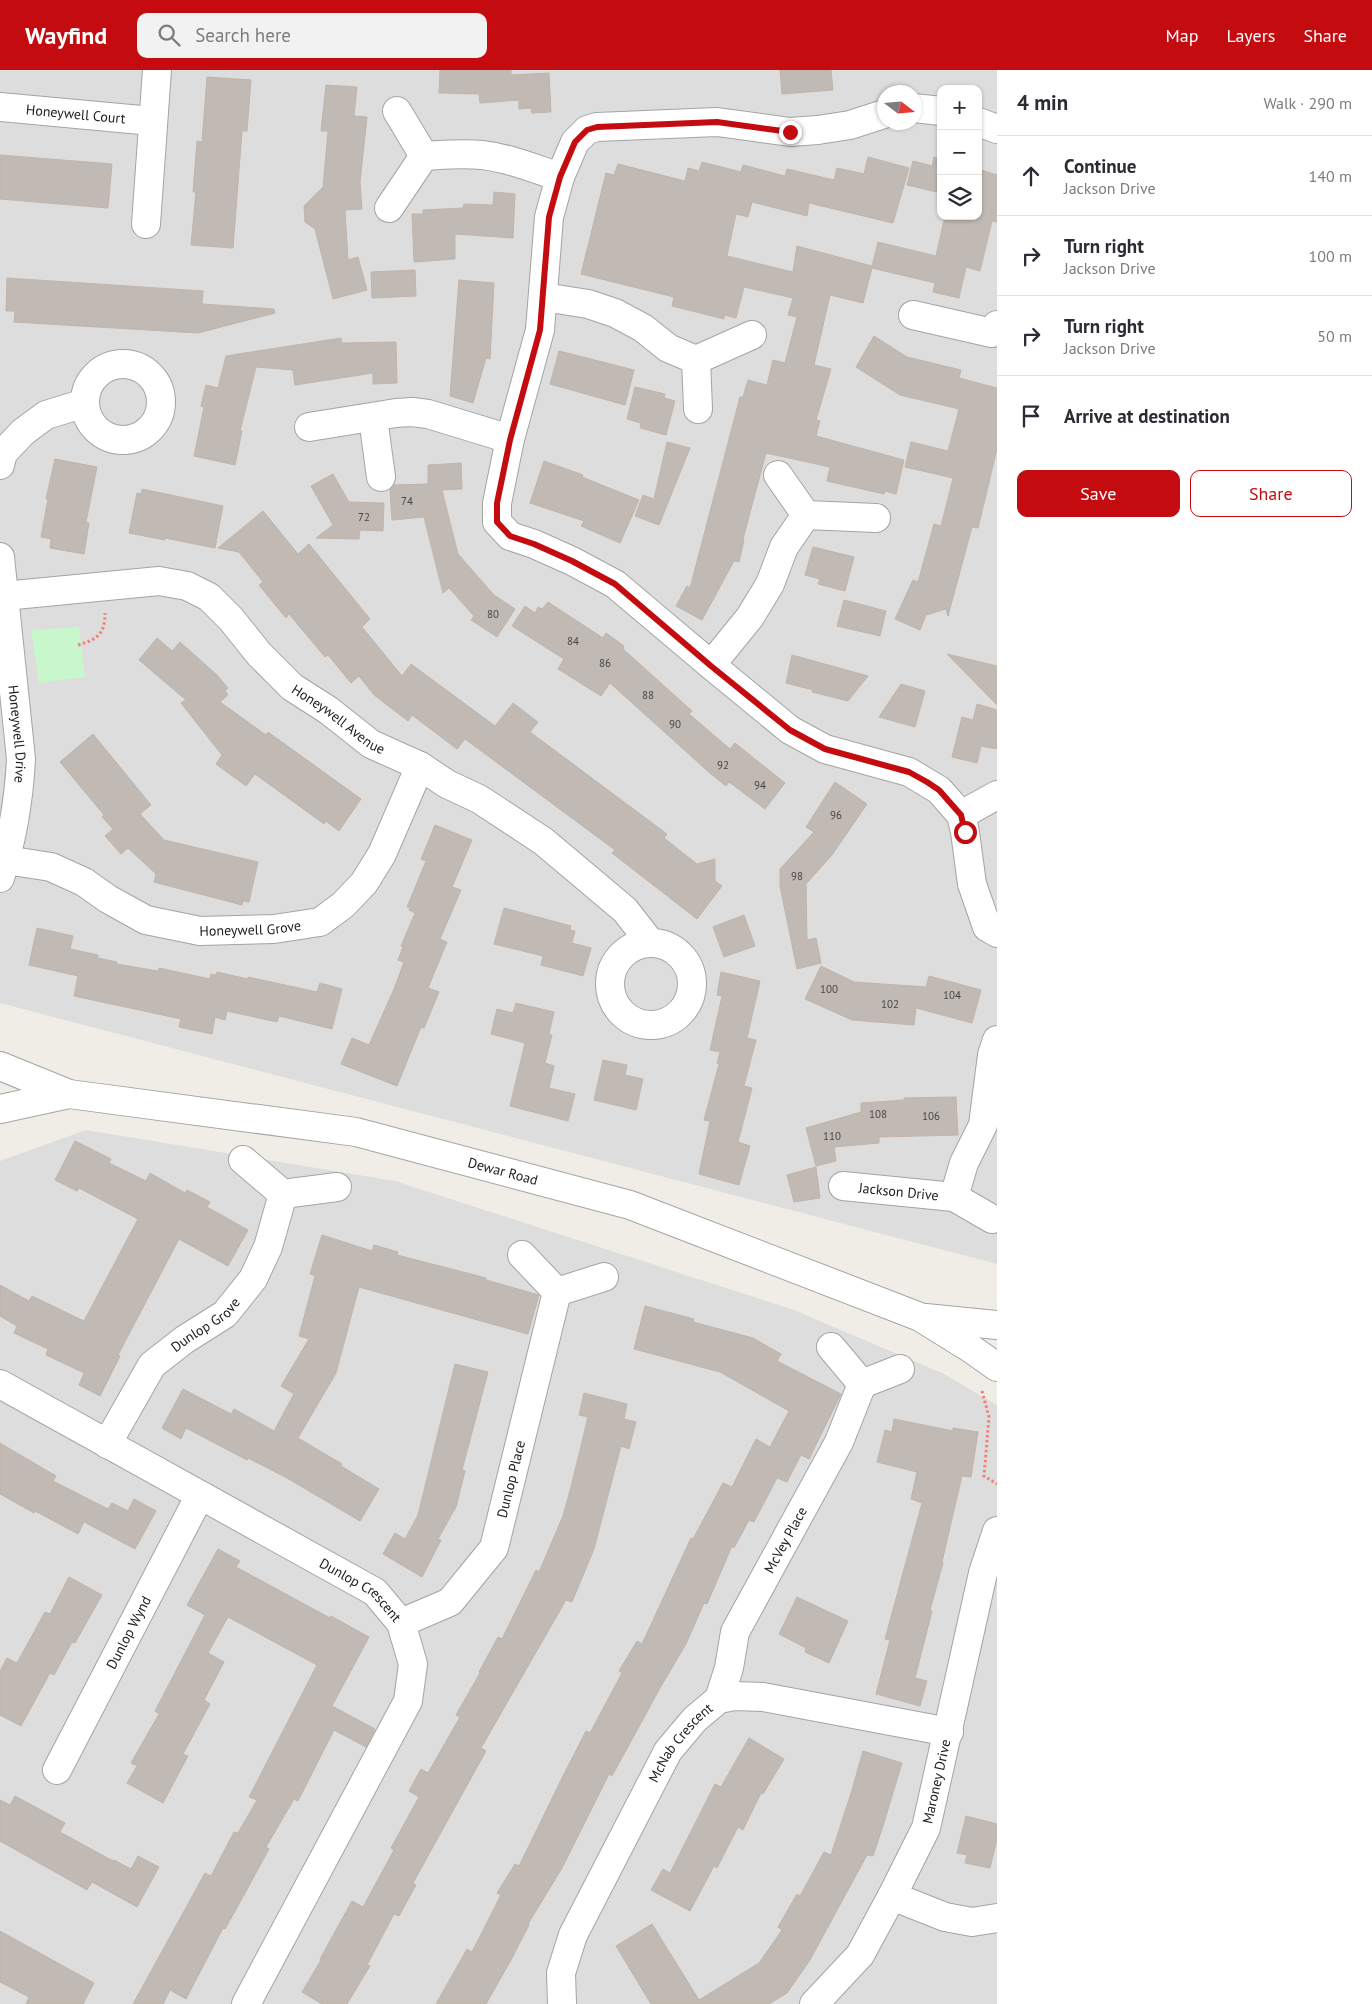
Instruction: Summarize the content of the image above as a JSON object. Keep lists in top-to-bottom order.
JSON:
{
  "streets": {
    "street": [
      "Honeywell Court",
      "Honeywell Avenue",
      "Honeywell Drive",
      "Honeywell Grove",
      "Dewar Road",
      "Jackson Drive",
      "Dunlop Grove",
      "Dunlop Place",
      "McVey Place",
      "Dunlop Crescent",
      "Dunlop Wynd",
      "McNab Crescent",
      "Maroney Drive"
    ]
  },
  "crossings": [
    ["Honeywell Avenue", "Honeywell Drive"],
    ["Honeywell Avenue", "Honeywell Grove"],
    ["Honeywell Drive", "Honeywell Grove"],
    ["Dunlop Grove", "Dunlop Crescent"],
    ["Dunlop Place", "Dunlop Crescent"],
    ["McVey Place", "McNab Crescent"],
    ["Dunlop Crescent", "Dunlop Wynd"],
    ["McNab Crescent", "Maroney Drive"]
  ],
  "house_numbers": [
    "74",
    "72",
    "80",
    "84",
    "86",
    "88",
    "90",
    "92",
    "94",
    "96",
    "98",
    "100",
    "104",
    "102",
    "108",
    "106",
    "110"
  ],
  "north": "right",
  "page": {
    "header": "Wayfind",
    "search": "Search here",
    "nav": ["Map", "Layers", "Share"],
    "heading": ["4 min", "Walk · 290 m"],
    "map_buttons": ["+", "−"],
    "list": [
      ["Continue", "Jackson Drive", "140 m"],
      ["Turn right", "Jackson Drive", "100 m"],
      ["Turn right", "Jackson Drive", "50 m"],
      "Arrive at destination"
    ],
    "buttons": ["Save", "Share"]
  }
}
